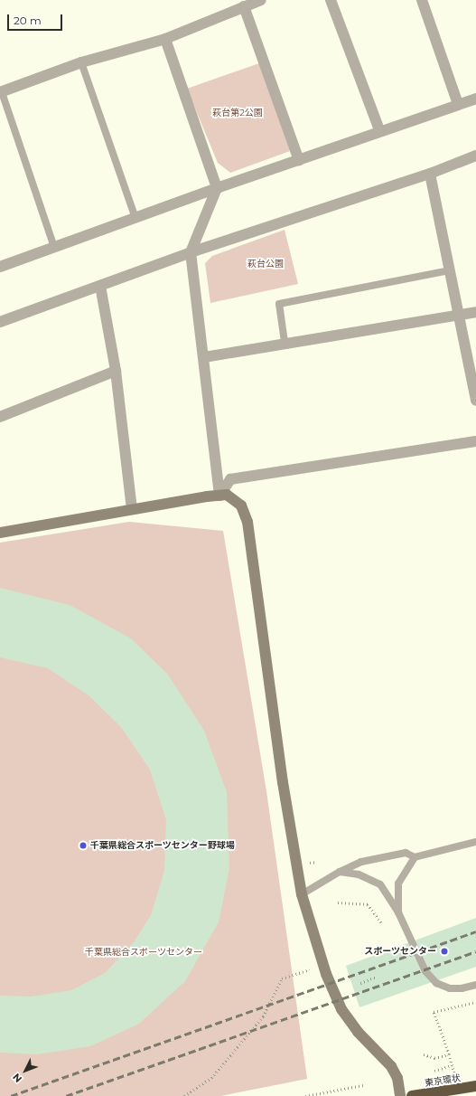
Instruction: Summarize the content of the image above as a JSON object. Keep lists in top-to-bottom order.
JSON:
{
  "streets": {
    "highway": ["東京環状"]
  },
  "parks": ["萩台第2公園", "萩台公園", "千葉県総合スポーツセンター"],
  "places": ["千葉県総合スポーツセンター野球場", "スポーツセンター"],
  "scale_bar": "20 m",
  "north": "bottom left"
}
